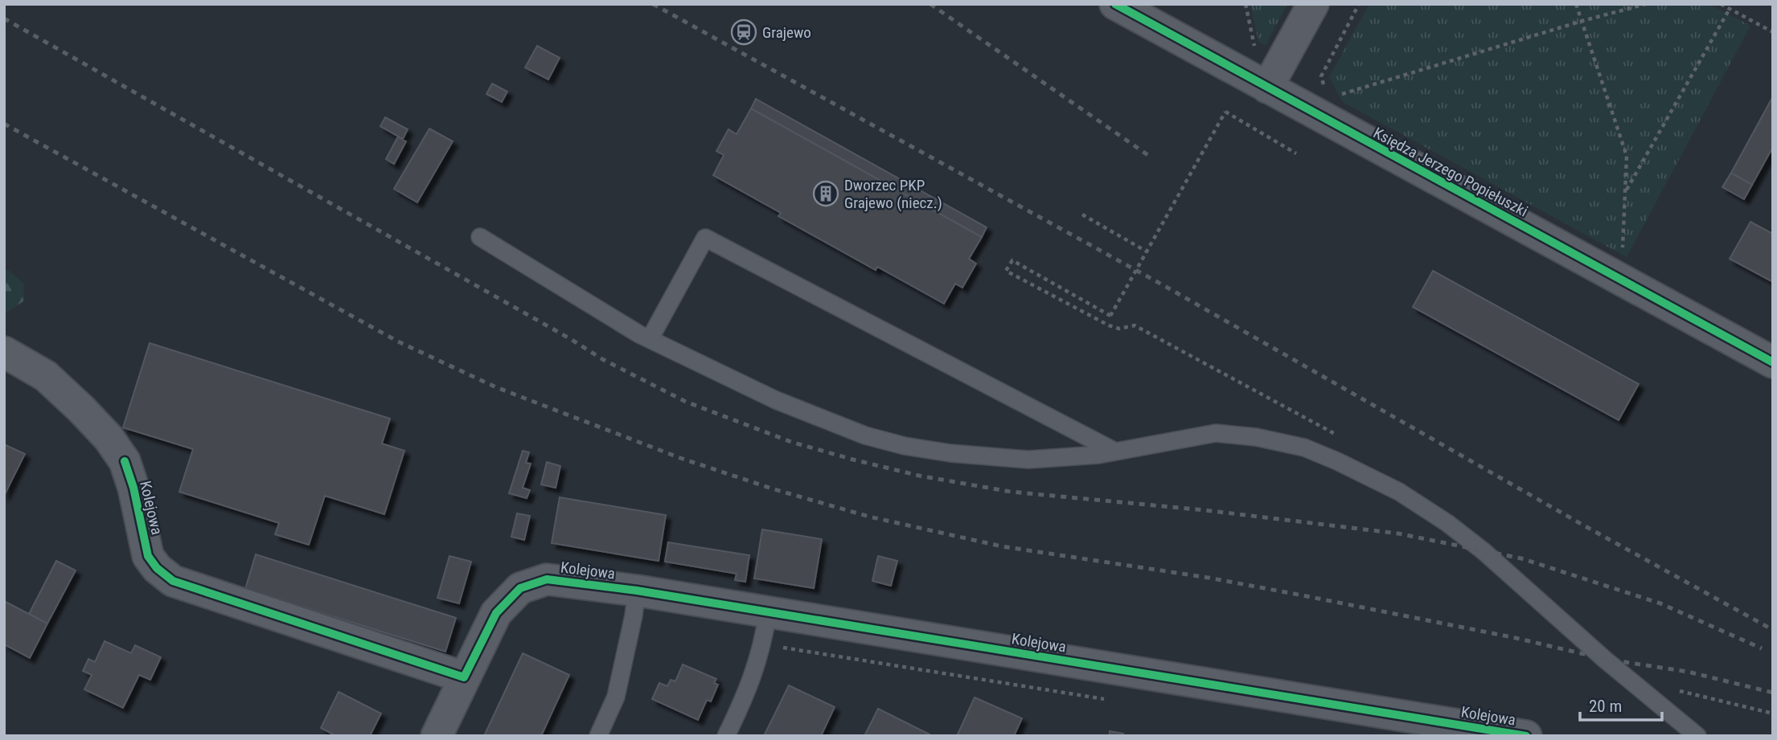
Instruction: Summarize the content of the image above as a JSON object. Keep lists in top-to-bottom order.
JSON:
{
  "streets": {
    "street": ["Księdza Jerzego Popiełuszki", "Kolejowa"]
  },
  "places": {
    "station": ["Grajewo"],
    "building": ["Dworzec PKP Grajewo (niecz.)"]
  },
  "scale_bar": "20 m"
}
